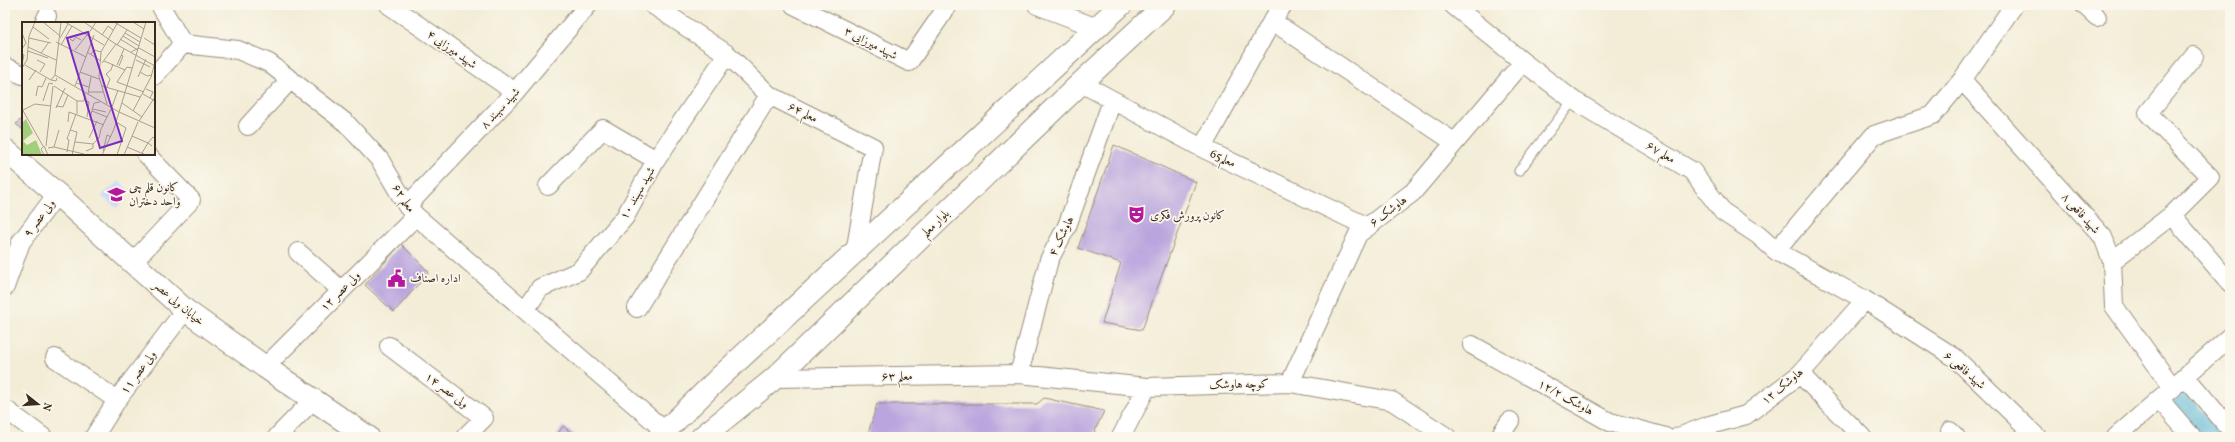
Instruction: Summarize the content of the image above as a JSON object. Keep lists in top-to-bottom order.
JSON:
{
  "streets": {
    "main road": ["بلوار معلم", "خیابان ولی عصر"],
    "street": [
      "شهید میرزایی ۳",
      "شهید میرزایی ۴",
      "شهید سهبند ۸",
      "معلم ۶۴",
      "معلم ۶۷",
      "معلم65",
      "شهید سهبند ۱۰",
      "معلم ۶۲",
      "هاوشک ۶",
      "شهید فاقعی ۸",
      "ولی عصر ۹",
      "هاوشک ۴",
      "ولی عصر ۱۲",
      "شهید فاقعی ۶",
      "ولی عصر ۱۱",
      "معلم ۶۳",
      "کوچه هاوشک",
      "هاوشک ۱۲",
      "ولی عصر ۱۴",
      "هاوشک ۱۲/۲"
    ]
  },
  "crossings": [
    ["شهید میرزایی ۴", "شهید سهبند ۸"],
    ["شهید سهبند ۸", "معلم ۶۲"],
    ["شهید سهبند ۸", "ولی عصر ۱۲"],
    ["معلم ۶۴", "شهید سهبند ۱۰"],
    ["معلم ۶۷", "هاوشک ۶"],
    ["معلم ۶۷", "شهید فاقعی ۶"],
    ["معلم ۶۷", "هاوشک ۱۲"],
    ["معلم65", "هاوشک ۶"],
    ["معلم65", "بلوار معلم"],
    ["معلم65", "هاوشک ۴"],
    ["شهید سهبند ۱۰", "معلم ۶۲"],
    ["معلم ۶۲", "ولی عصر ۱۲"],
    ["هاوشک ۶", "کوچه هاوشک"],
    ["ولی عصر ۹", "خیابان ولی عصر"],
    ["بلوار معلم", "معلم ۶۳"],
    ["هاوشک ۴", "معلم ۶۳"],
    ["هاوشک ۴", "کوچه هاوشک"],
    ["ولی عصر ۱۲", "خیابان ولی عصر"],
    ["خیابان ولی عصر", "ولی عصر ۱۱"],
    ["شهید فاقعی ۶", "هاوشک ۱۲"],
    ["معلم ۶۳", "کوچه هاوشک"]
  ],
  "places": {
    "school or university": ["کانون قلم چی واحد دختران"],
    "theatre": ["کانون پرورش فکری"],
    "public building": ["اداره اصناف"]
  },
  "north": "right"
}
